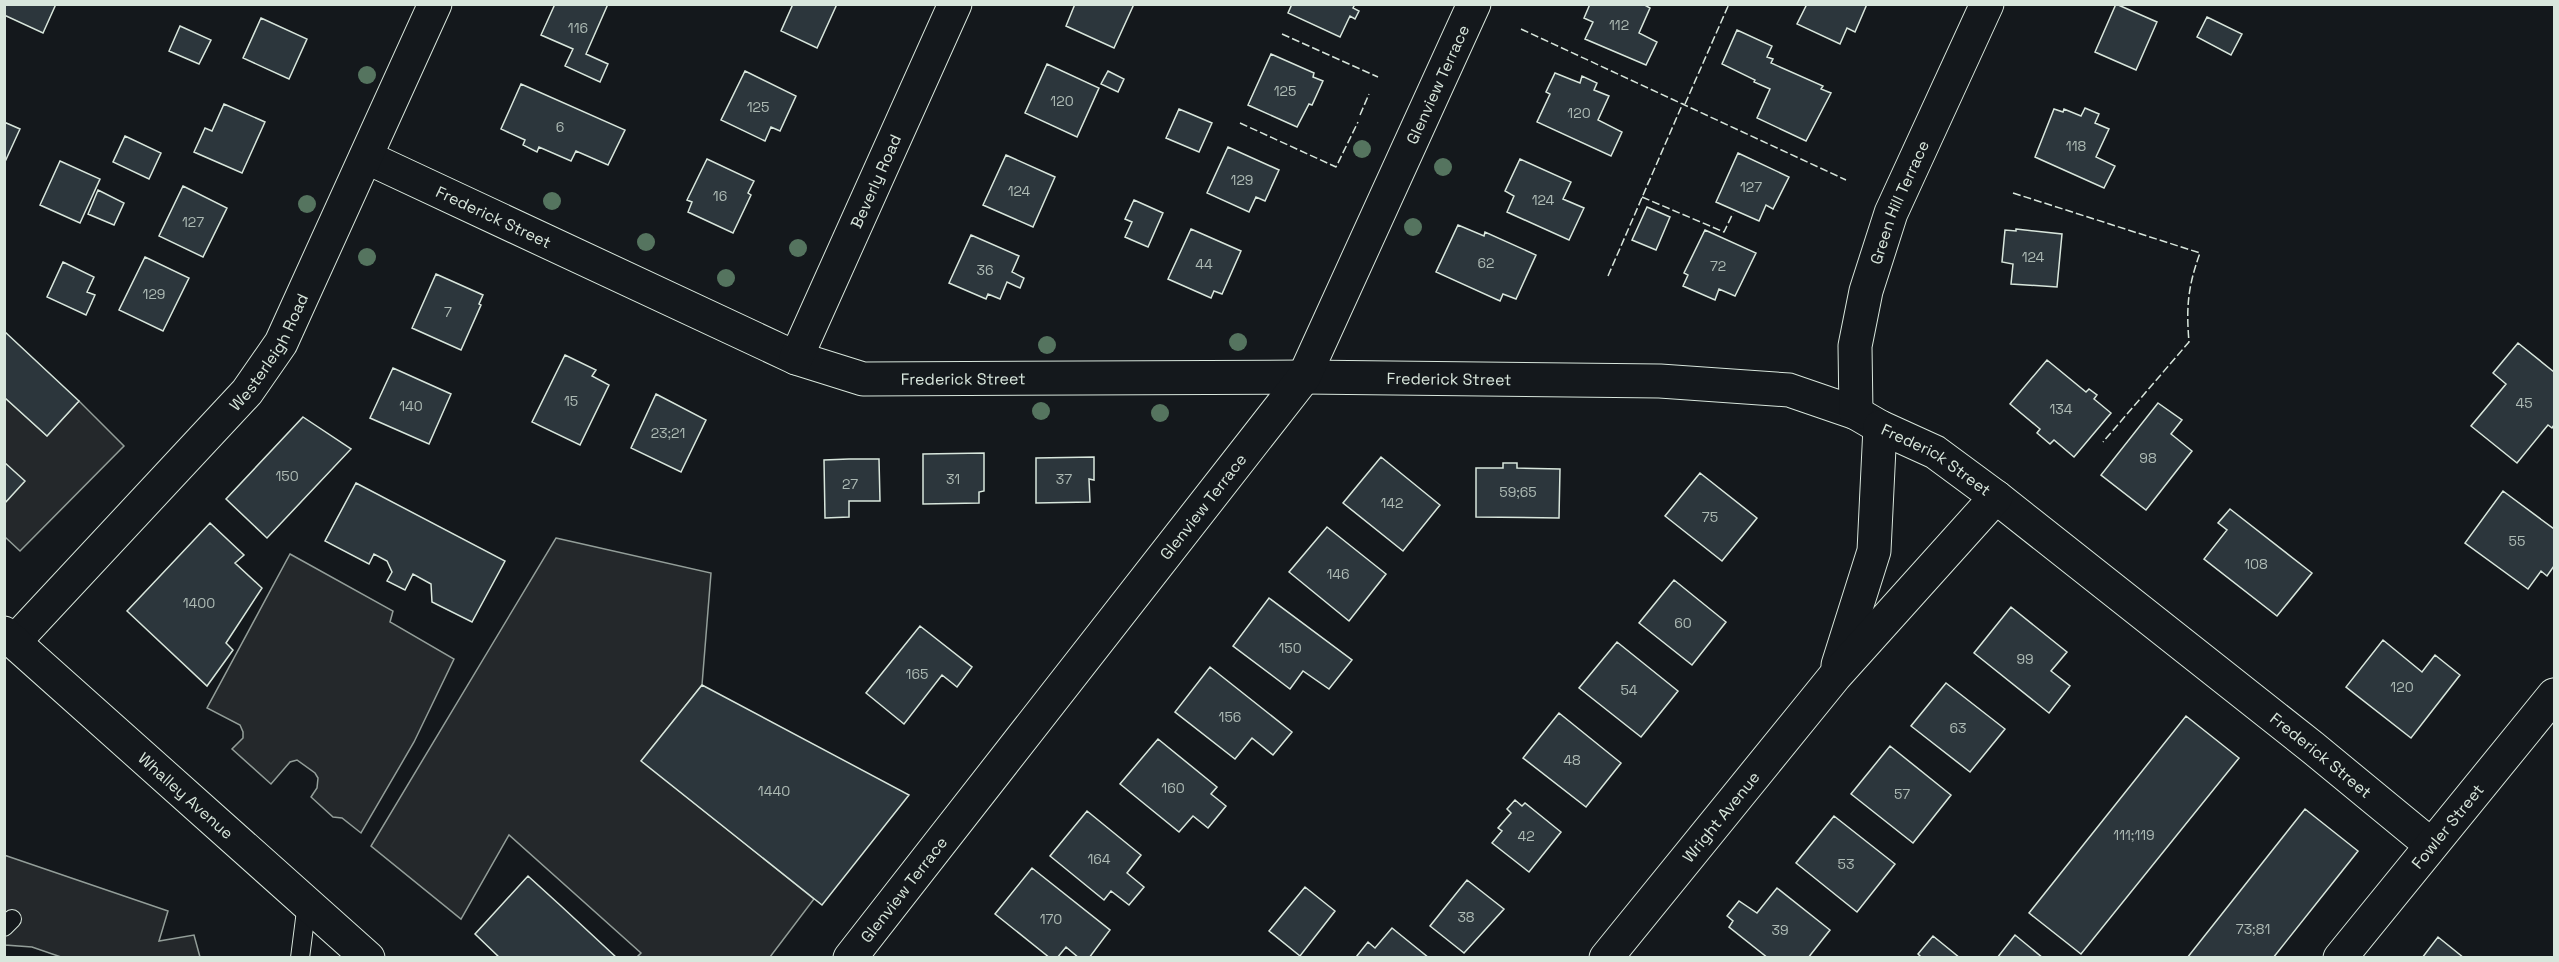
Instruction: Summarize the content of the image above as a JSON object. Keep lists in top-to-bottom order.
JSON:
{
  "streets": {
    "street": [
      "Glenview Terrace",
      "Beverly Road",
      "Green Hill Terrace",
      "Frederick Street",
      "Westerleigh Road",
      "Whalley Avenue",
      "Wright Avenue",
      "Fowler Street"
    ]
  },
  "crossings": [
    ["Glenview Terrace", "Frederick Street"],
    ["Beverly Road", "Frederick Street"],
    ["Green Hill Terrace", "Frederick Street"],
    ["Green Hill Terrace", "Wright Avenue"],
    ["Frederick Street", "Westerleigh Road"],
    ["Frederick Street", "Wright Avenue"],
    ["Frederick Street", "Fowler Street"],
    ["Westerleigh Road", "Whalley Avenue"]
  ],
  "house_numbers": [
    "112",
    "116",
    "125",
    "120",
    "125",
    "120",
    "6",
    "118",
    "129",
    "127",
    "124",
    "16",
    "124",
    "127",
    "124",
    "62",
    "44",
    "72",
    "36",
    "129",
    "7",
    "15",
    "45",
    "140",
    "134",
    "23;21",
    "98",
    "150",
    "31",
    "37",
    "27",
    "59;65",
    "142",
    "75",
    "55",
    "108",
    "146",
    "1400",
    "60",
    "150",
    "99",
    "165",
    "120",
    "54",
    "156",
    "63",
    "48",
    "160",
    "1440",
    "57",
    "111;119",
    "42",
    "164",
    "53",
    "38",
    "170",
    "73;81",
    "39"
  ]
}
